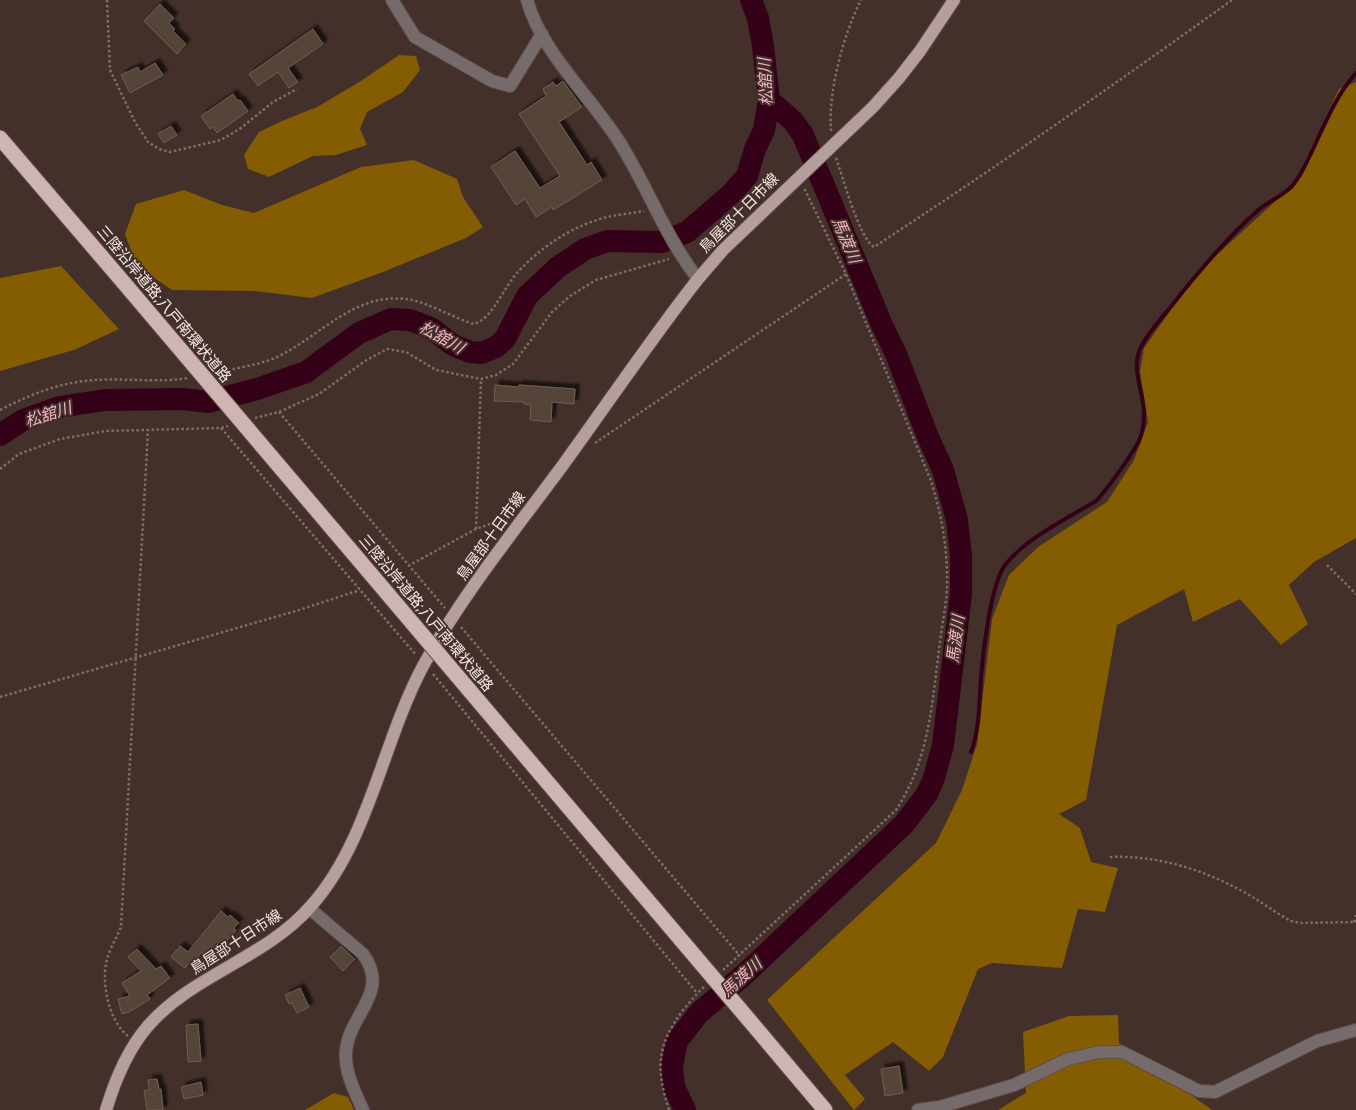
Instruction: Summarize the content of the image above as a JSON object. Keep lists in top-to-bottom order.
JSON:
{
  "streets": {
    "highway": ["三陸沿岸道路;八戸南環状道路"],
    "main road": ["鳥屋部十日市線"]
  },
  "water": ["松舘川", "馬渡川"]
}
